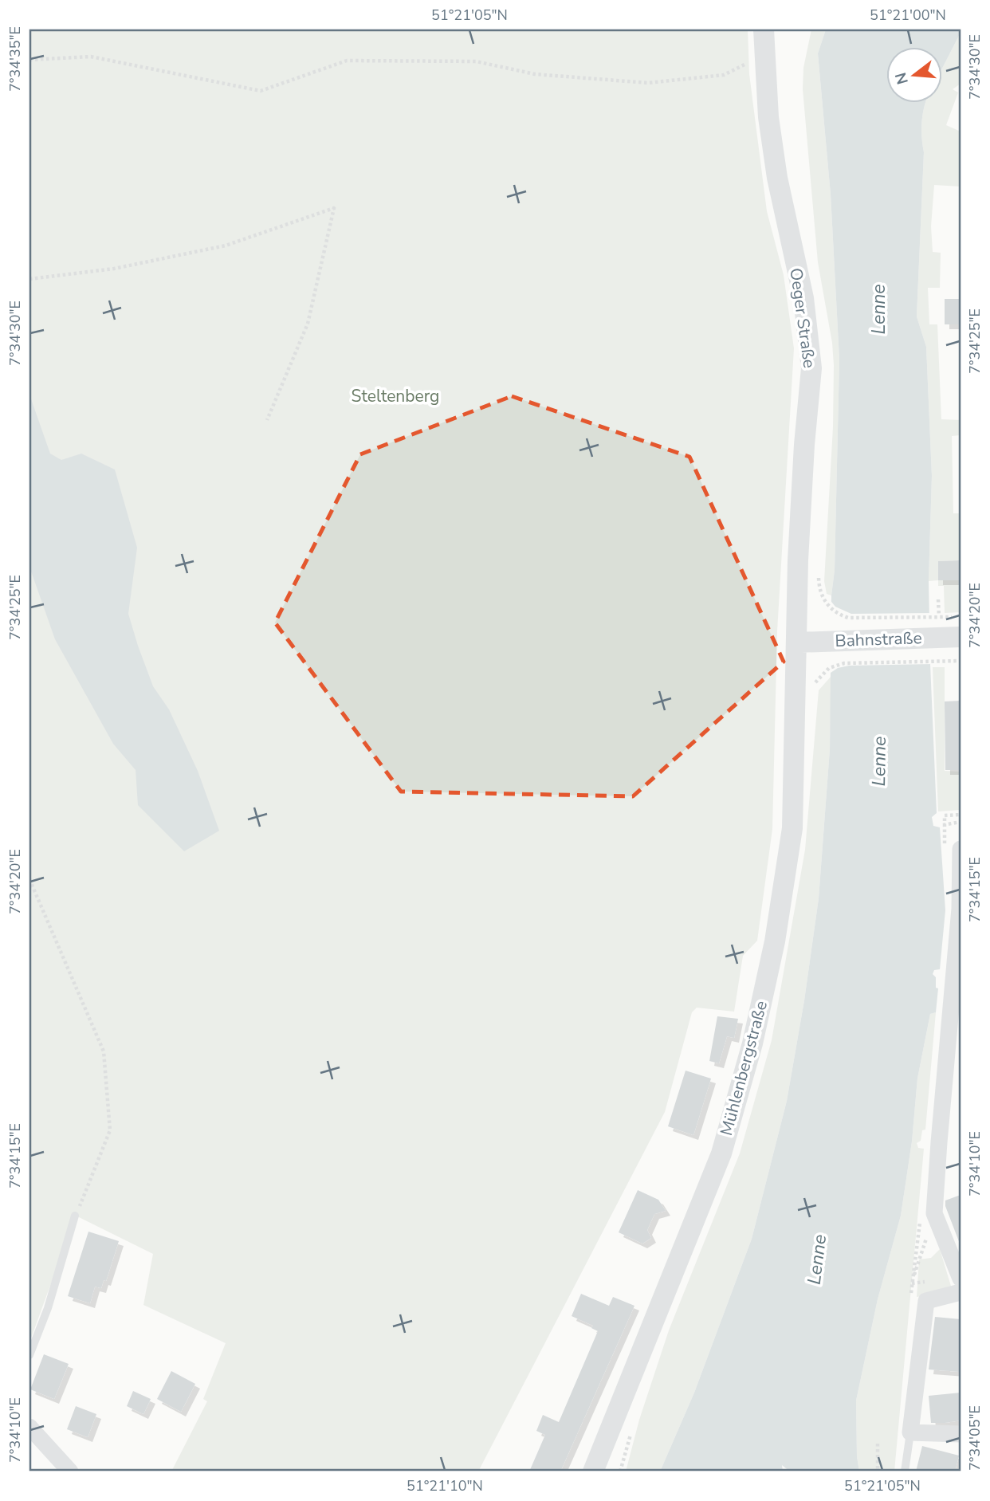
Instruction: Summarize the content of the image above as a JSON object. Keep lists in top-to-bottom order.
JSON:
{
  "streets": {
    "street": ["Oeger Straße", "Bahnstraße", "Mühlenbergstraße"]
  },
  "crossings": [
    ["Oeger Straße", "Bahnstraße"],
    ["Oeger Straße", "Mühlenbergstraße"],
    ["Bahnstraße", "Mühlenbergstraße"]
  ],
  "water": ["Lenne"],
  "parks": ["Steltenberg"],
  "north": "left",
  "coordinates": [
    "51°21'05\"N",
    "51°21'00\"N",
    "7°34'35\"E",
    "7°34'30\"E",
    "7°34'25\"E",
    "7°34'20\"E",
    "7°34'15\"E",
    "7°34'10\"E",
    "7°34'05\"E",
    "51°21'10\"N"
  ]
}
